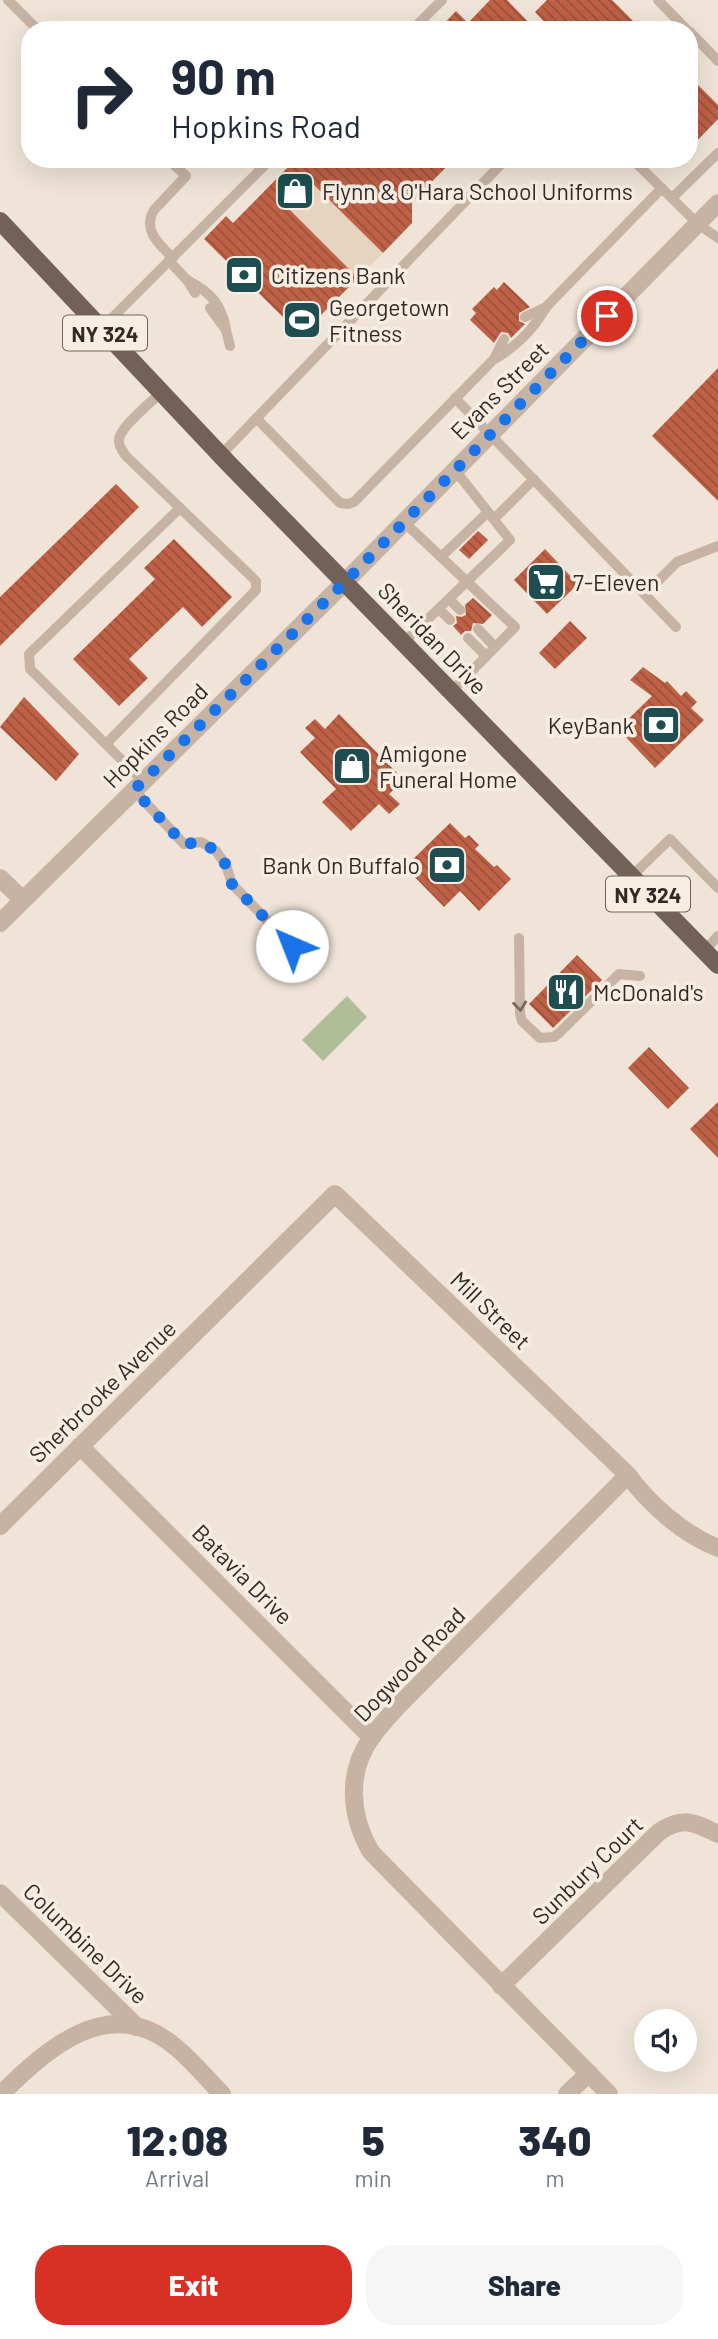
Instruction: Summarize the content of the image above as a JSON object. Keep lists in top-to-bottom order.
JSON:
{
  "streets": {
    "main road": ["NY 324", "Sheridan Drive"],
    "street": [
      "Evans Street",
      "Hopkins Road",
      "Mill Street",
      "Sherbrooke Avenue",
      "Batavia Drive",
      "Dogwood Road",
      "Sunbury Court",
      "Columbine Drive"
    ]
  },
  "crossings": [
    ["Evans Street", "Sheridan Drive"],
    ["Evans Street", "Hopkins Road"],
    ["Sheridan Drive", "Hopkins Road"],
    ["Mill Street", "Sherbrooke Avenue"],
    ["Mill Street", "Dogwood Road"],
    ["Sherbrooke Avenue", "Batavia Drive"],
    ["Batavia Drive", "Dogwood Road"],
    ["Dogwood Road", "Sunbury Court"]
  ],
  "places": {
    "shop": ["Flynn & O'Hara School Uniforms", "Amigone Funeral Home"],
    "bank": ["Citizens Bank", "KeyBank", "Bank On Buffalo"],
    "sports": ["Georgetown Fitness"],
    "supermarket": ["7-Eleven"],
    "restaurant": ["McDonald's"]
  },
  "page": {
    "turn": ["90 m", "Hopkins Road"],
    "eta": [
      "12:08",
      "Arrival",
      "5",
      "min",
      "340",
      "m"
    ],
    "buttons": ["Exit", "Share"]
  }
}
